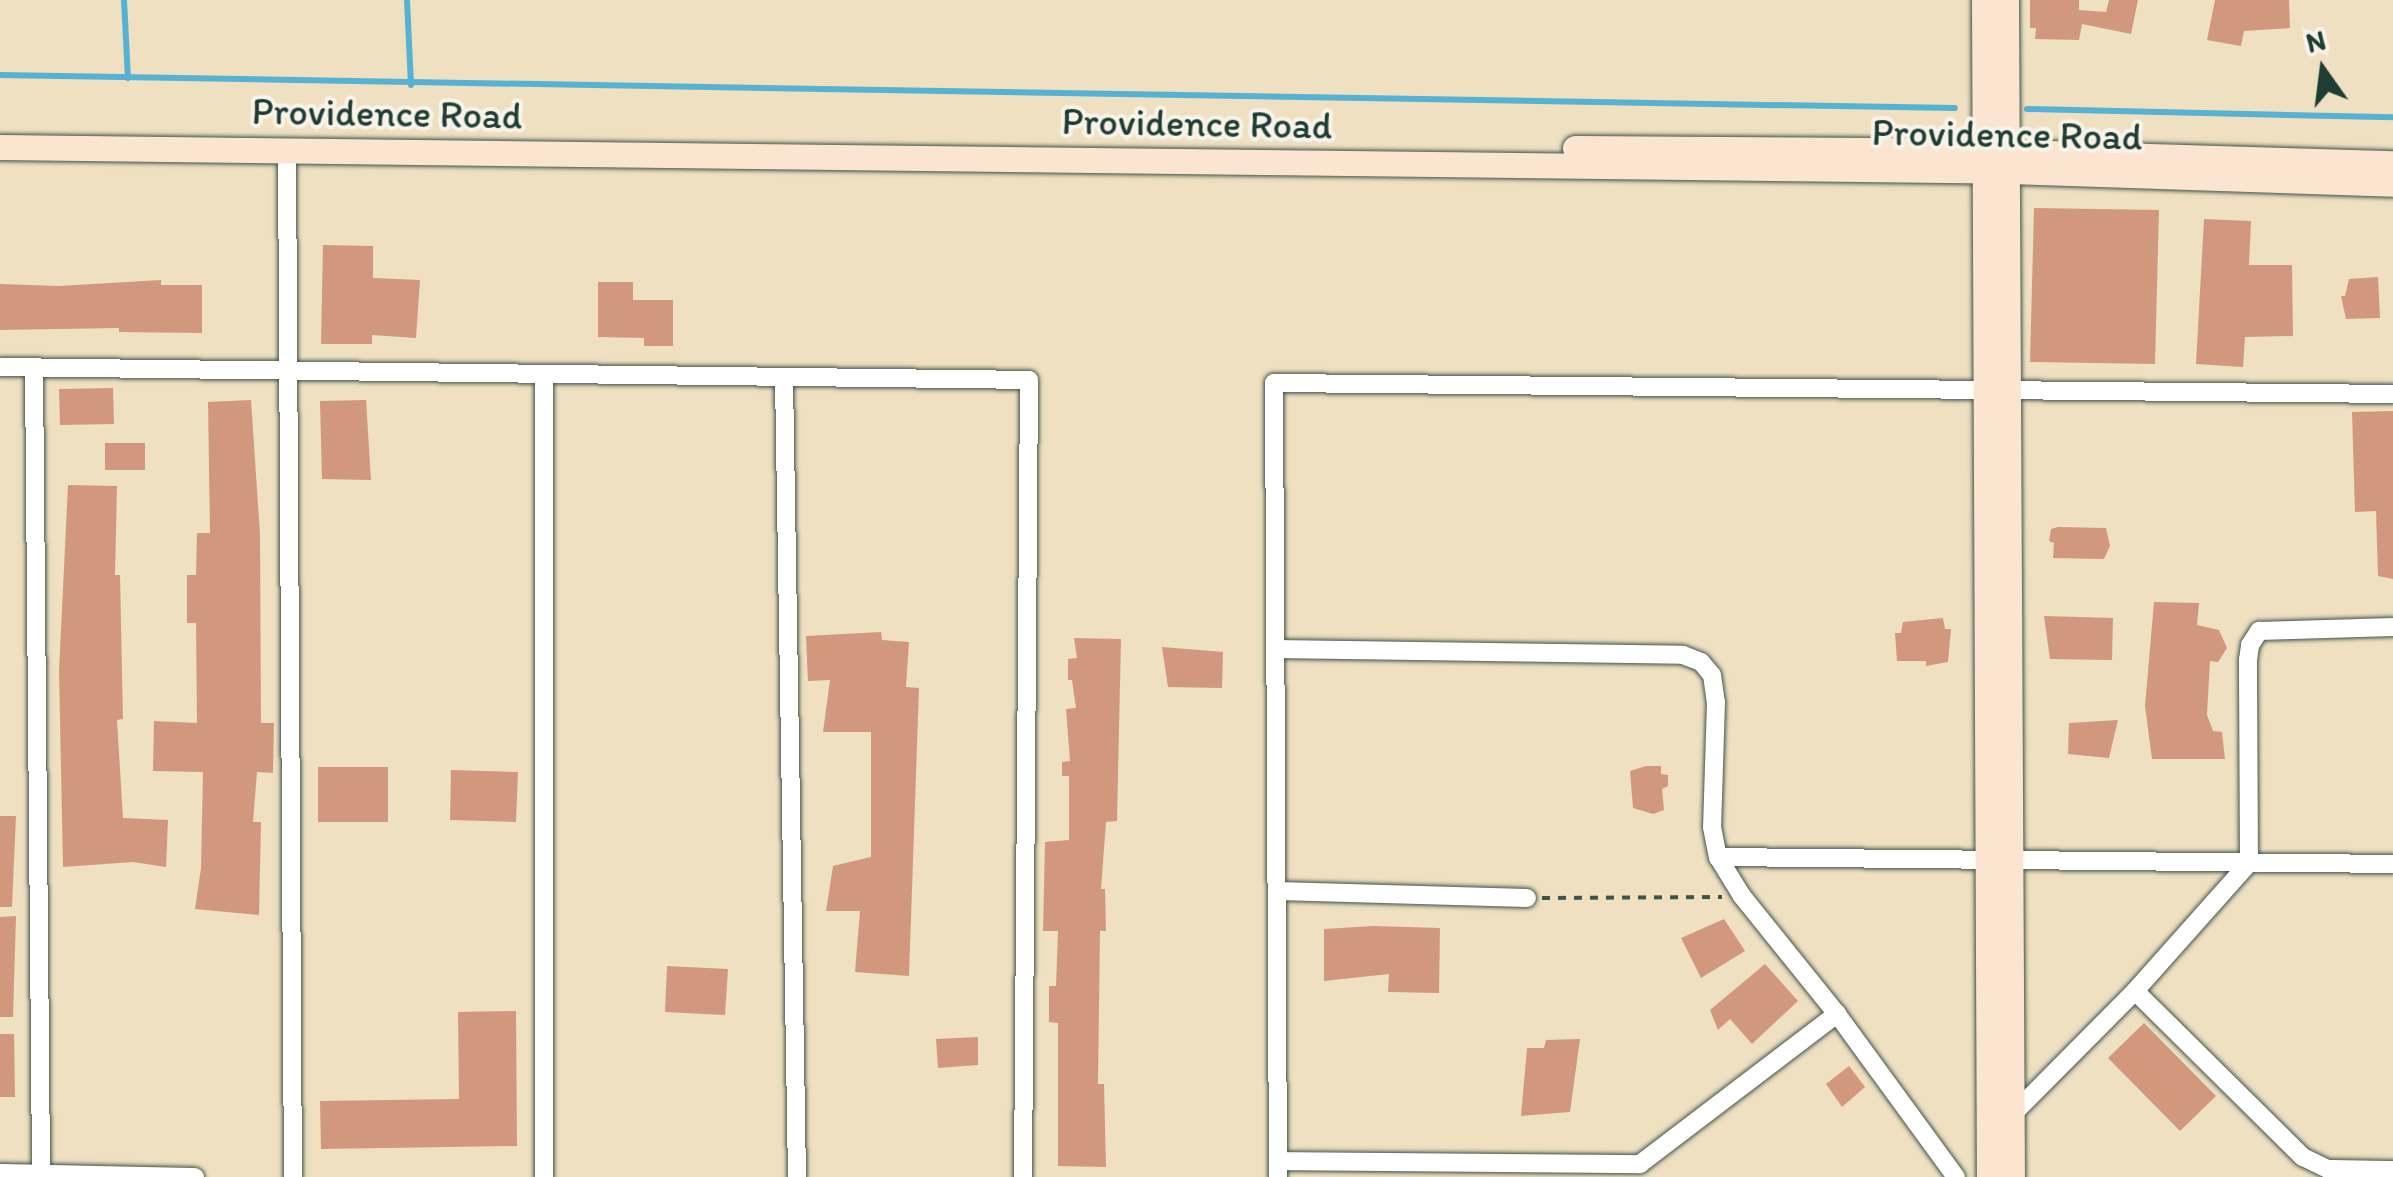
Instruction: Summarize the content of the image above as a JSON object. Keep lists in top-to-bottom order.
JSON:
{
  "streets": {
    "street": ["Providence Road"]
  },
  "north": "top"
}
